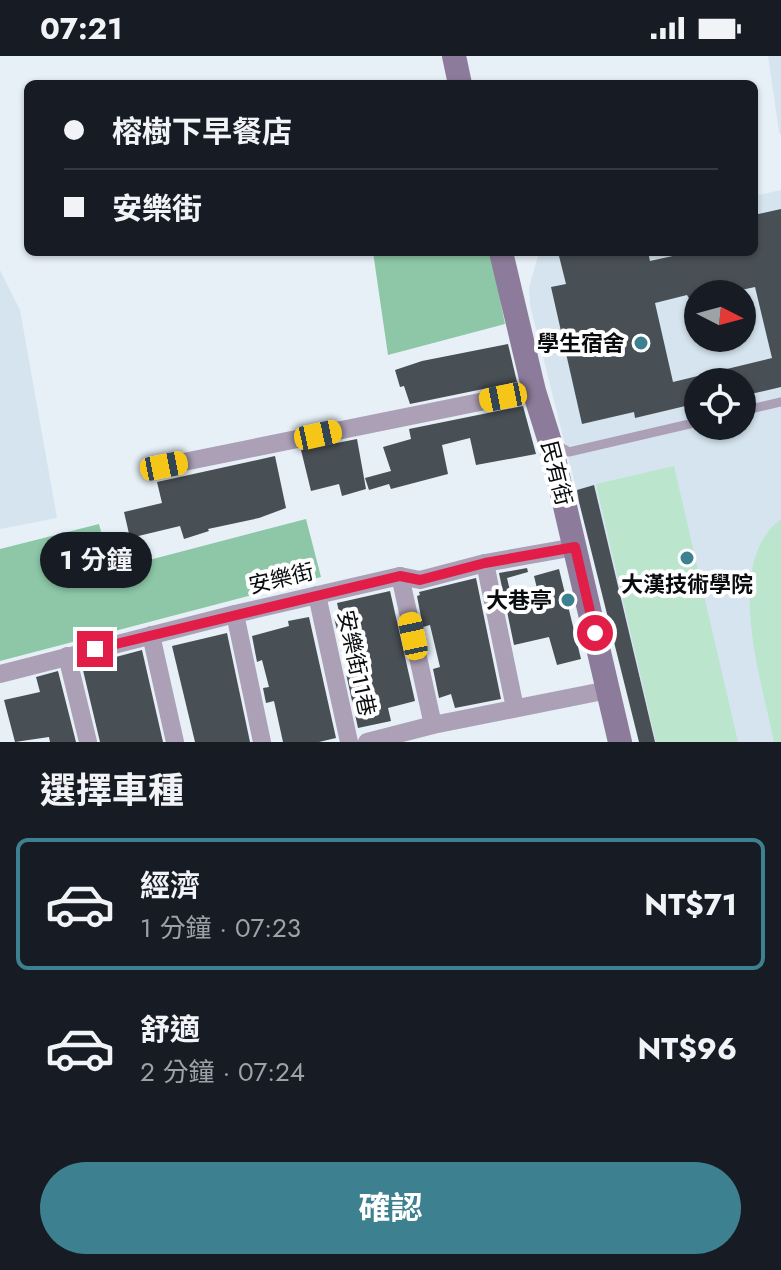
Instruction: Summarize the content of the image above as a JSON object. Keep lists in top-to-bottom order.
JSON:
{
  "streets": {
    "street": ["民有街", "安樂街", "安樂街11巷"]
  },
  "crossings": [
    ["民有街", "安樂街"],
    ["安樂街", "安樂街11巷"]
  ],
  "places": ["學生宿舍", "大漢技術學院", "大巷亭"],
  "north": "right",
  "page": {
    "status": "07:21",
    "banner": ["榕樹下早餐店", "安樂街"],
    "bubble": "1 分鐘",
    "heading": "選擇車種",
    "list": [
      {
        "name": "經濟",
        "note": "1 分鐘 · 07:23",
        "value": "NT$71"
      },
      {
        "name": "舒適",
        "note": "2 分鐘 · 07:24",
        "value": "NT$96"
      }
    ],
    "buttons": "確認"
  }
}
